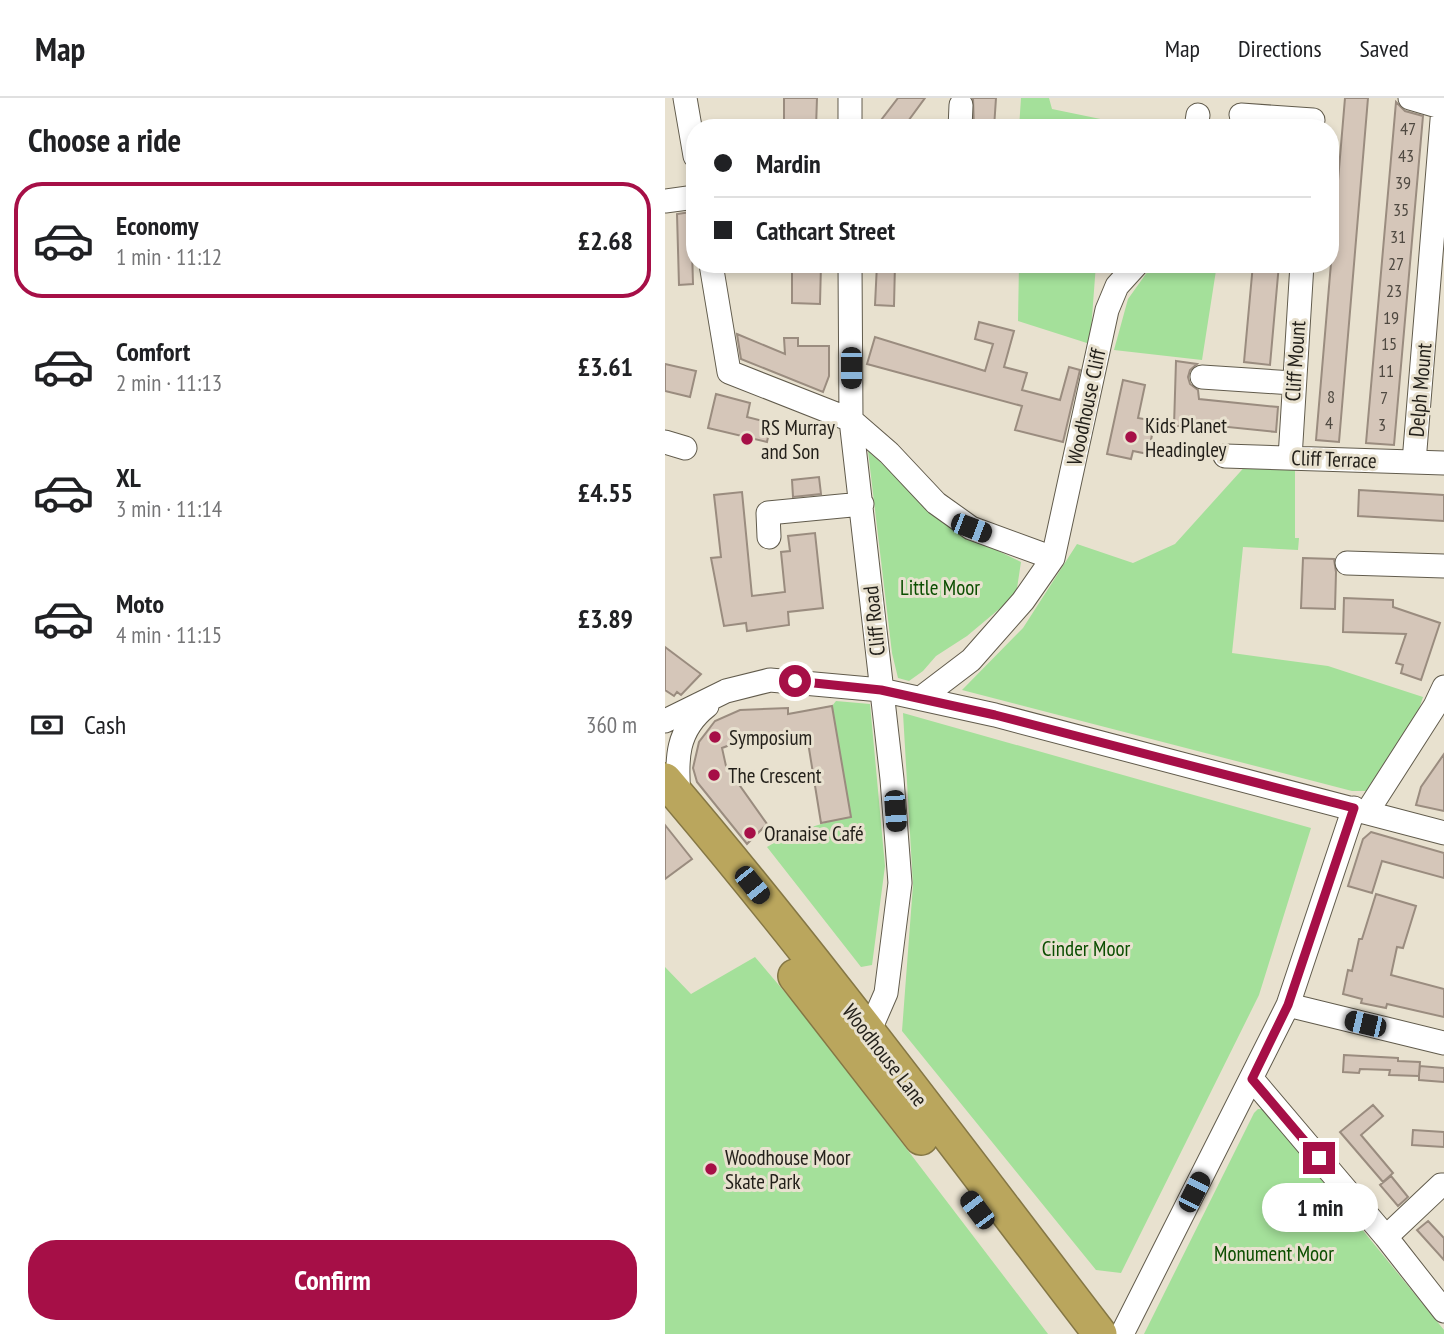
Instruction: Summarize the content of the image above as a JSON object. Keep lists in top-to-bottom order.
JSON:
{
  "streets": {
    "highway": ["Woodhouse Lane"],
    "street": [
      "Cliff Mount",
      "Delph Mount",
      "Woodhouse Cliff",
      "Cliff Terrace",
      "Cliff Road"
    ]
  },
  "crossings": [
    ["Cliff Mount", "Cliff Terrace"],
    ["Delph Mount", "Cliff Terrace"],
    ["Cliff Road", "Woodhouse Lane"]
  ],
  "parks": ["Little Moor", "Cinder Moor", "Monument Moor"],
  "places": [
    "Kids Planet Headingley",
    "RS Murray and Son",
    "Symposium",
    "The Crescent",
    "Oranaise Café",
    "Woodhouse Moor Skate Park"
  ],
  "house_numbers": [
    "47",
    "43",
    "39",
    "35",
    "31",
    "27",
    "23",
    "19",
    "15",
    "11",
    "8",
    "7",
    "4",
    "3"
  ],
  "page": {
    "header": "Map",
    "nav": ["Map", "Directions", "Saved"],
    "heading": "Choose a ride",
    "banner": ["Mardin", "Cathcart Street"],
    "list": [
      {
        "name": "Economy",
        "note": "1 min · 11:12",
        "value": "£2.68"
      },
      {
        "name": "Comfort",
        "note": "2 min · 11:13",
        "value": "£3.61"
      },
      {
        "name": "XL",
        "note": "3 min · 11:14",
        "value": "£4.55"
      },
      {
        "name": "Moto",
        "note": "4 min · 11:15",
        "value": "£3.89"
      }
    ],
    "pay": ["Cash", "360 m"],
    "bubble": "1 min",
    "buttons": "Confirm"
  }
}
